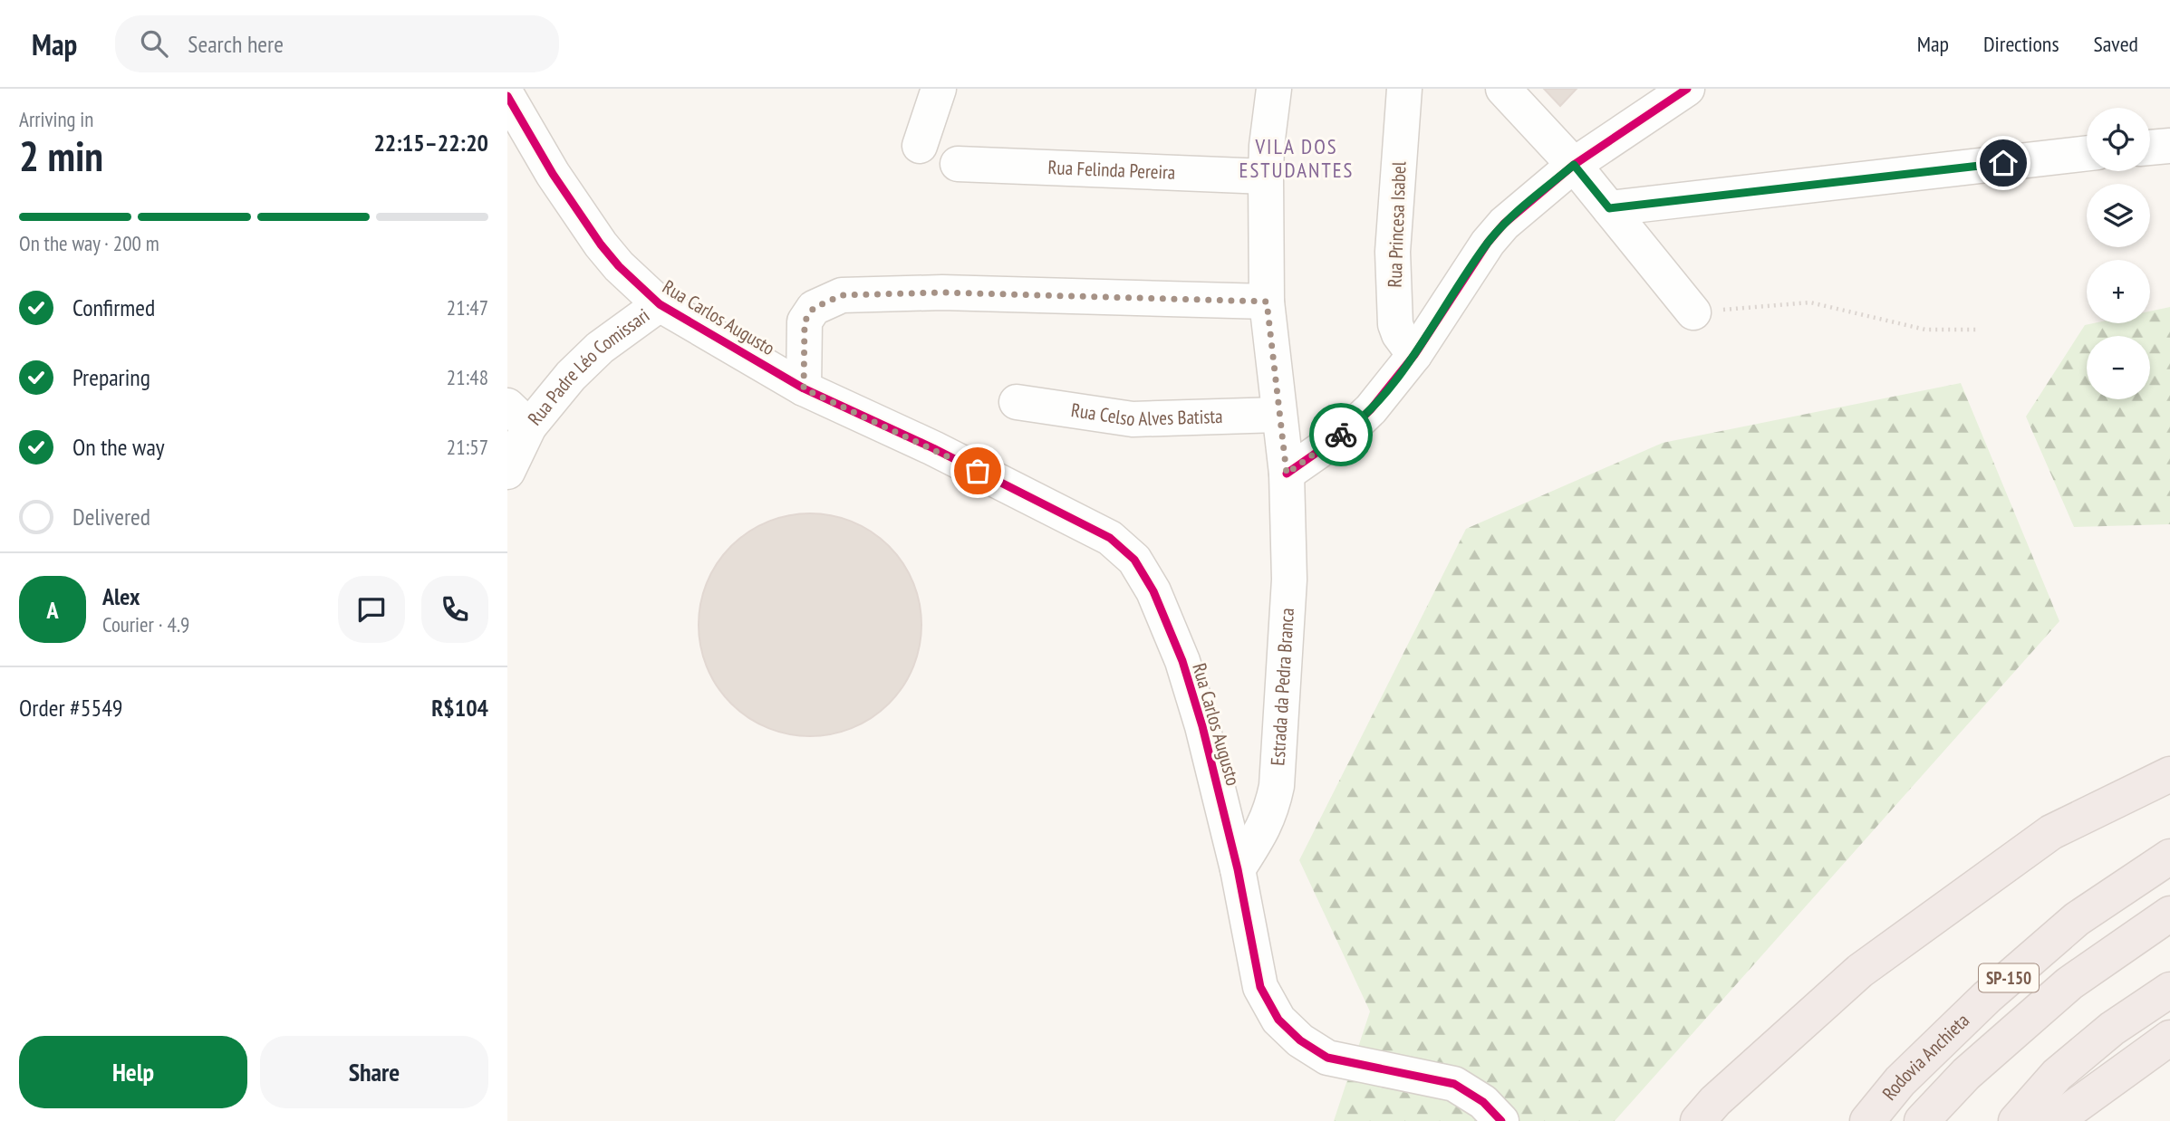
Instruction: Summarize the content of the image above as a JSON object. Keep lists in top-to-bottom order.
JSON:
{
  "streets": {
    "highway": ["SP-150", "Rodovia Anchieta"],
    "street": [
      "Rua Felinda Pereira",
      "Rua Princesa Isabel",
      "Rua Carlos Augusto",
      "Rua Padre Léo Comissari",
      "Rua Celso Alves Batista",
      "Estrada da Pedra Branca"
    ]
  },
  "crossings": [
    ["Rua Felinda Pereira", "Estrada da Pedra Branca"],
    ["Rua Carlos Augusto", "Rua Padre Léo Comissari"],
    ["Rua Carlos Augusto", "Estrada da Pedra Branca"],
    ["Rua Celso Alves Batista", "Estrada da Pedra Branca"]
  ],
  "districts": ["VILA DOS ESTUDANTES"],
  "page": {
    "header": "Map",
    "search": "Search here",
    "nav": ["Map", "Directions", "Saved"],
    "heading": ["2 min", "Arriving in", "22:15–22:20"],
    "panel": [
      "Alex",
      "Courier · 4.9",
      "Order #5549",
      "R$104"
    ],
    "map_buttons": ["+", "−"],
    "bar": "On the way · 200 m",
    "list": [
      ["Confirmed", "21:47"],
      ["Preparing", "21:48"],
      ["On the way", "21:57"],
      "Delivered"
    ],
    "round": "A",
    "buttons": ["Help", "Share"]
  }
}
